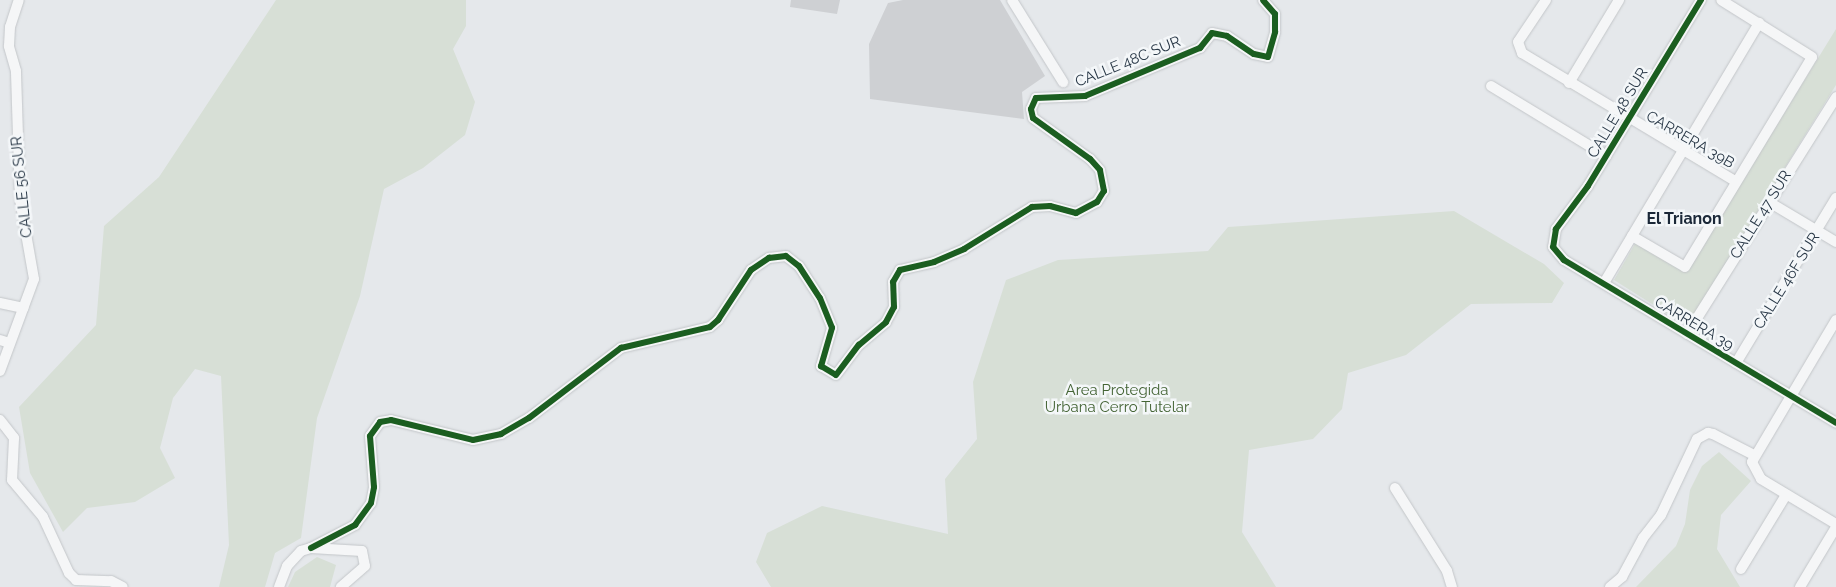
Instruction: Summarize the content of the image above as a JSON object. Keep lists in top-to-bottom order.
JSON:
{
  "streets": {
    "street": [
      "CALLE 48C SUR",
      "CALLE 48 SUR",
      "CARRERA 39B",
      "CALLE 56 SUR",
      "CALLE 47 SUR",
      "CALLE 46F SUR",
      "CARRERA 39"
    ]
  },
  "crossings": [
    ["CALLE 48 SUR", "CARRERA 39B"],
    ["CALLE 48 SUR", "CARRERA 39"],
    ["CALLE 47 SUR", "CARRERA 39"],
    ["CALLE 46F SUR", "CARRERA 39"]
  ],
  "districts": ["El Trianon"],
  "parks": ["Area Protegida Urbana Cerro Tutelar"]
}
